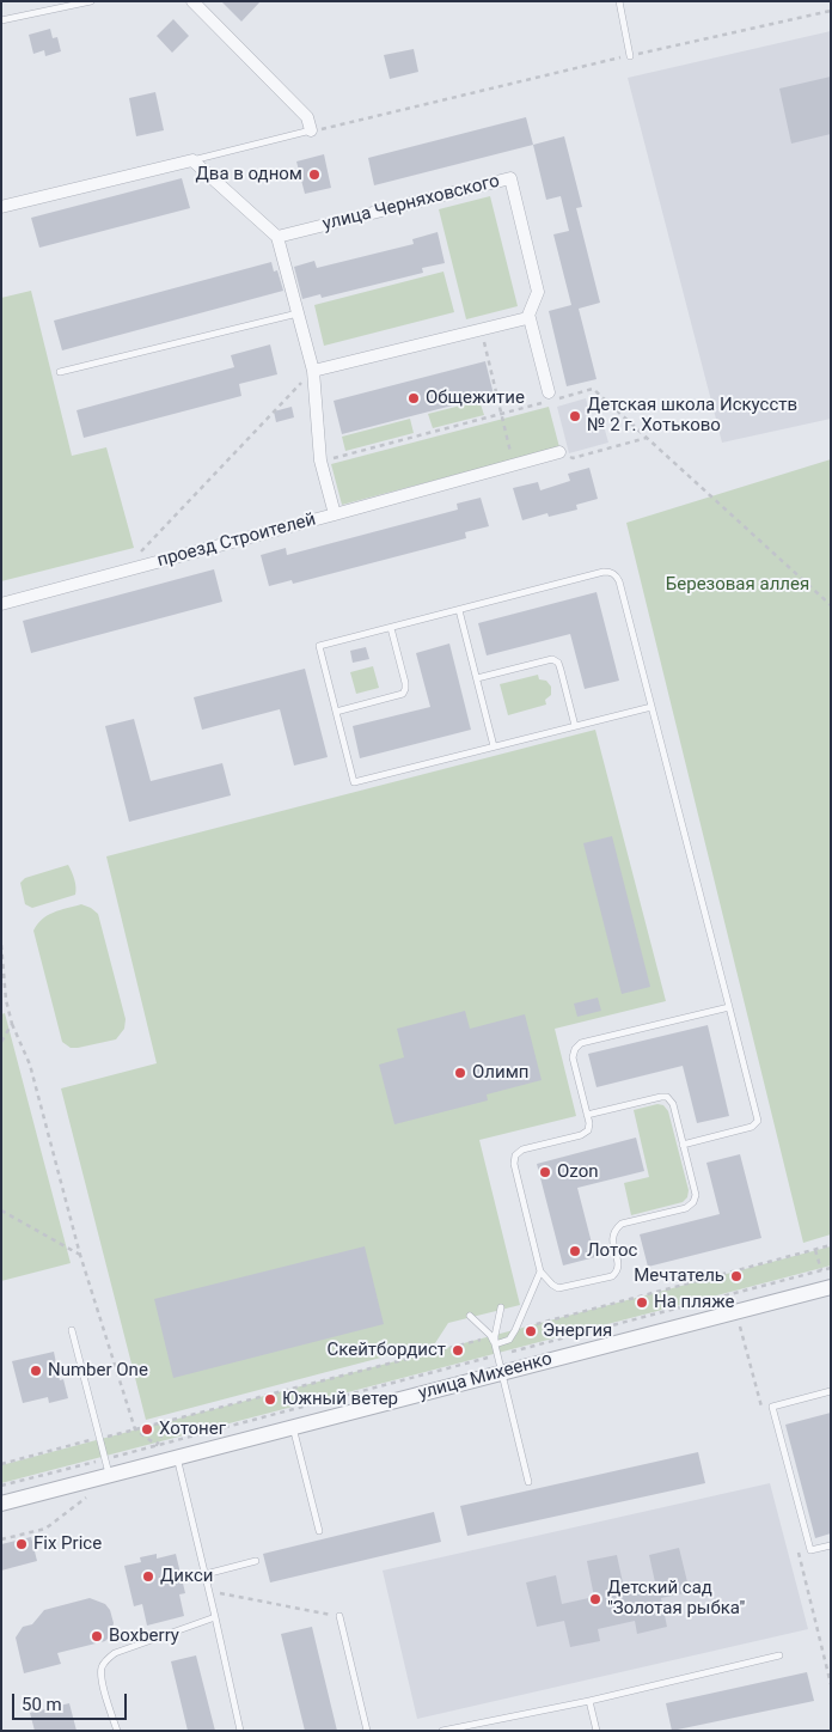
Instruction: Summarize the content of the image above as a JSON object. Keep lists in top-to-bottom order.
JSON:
{
  "streets": {
    "street": ["улица Черняховского", "проезд Строителей", "улица Михеенко"]
  },
  "crossings": [
    ["улица Черняховского", "проезд Строителей"]
  ],
  "parks": ["Березовая аллея"],
  "places": [
    "Два в одном",
    "Общежитие",
    "Детская школа Искусств № 2 г. Хотьково",
    "Олимп",
    "Ozon",
    "Лотос",
    "Мечтатель",
    "На пляже",
    "Энергия",
    "Скейтбордист",
    "Number One",
    "Южный ветер",
    "Хотонег",
    "Fix Price",
    "Дикси",
    "Детский сад \"Золотая рыбка\"",
    "Boxberry"
  ],
  "scale_bar": "50 m"
}
